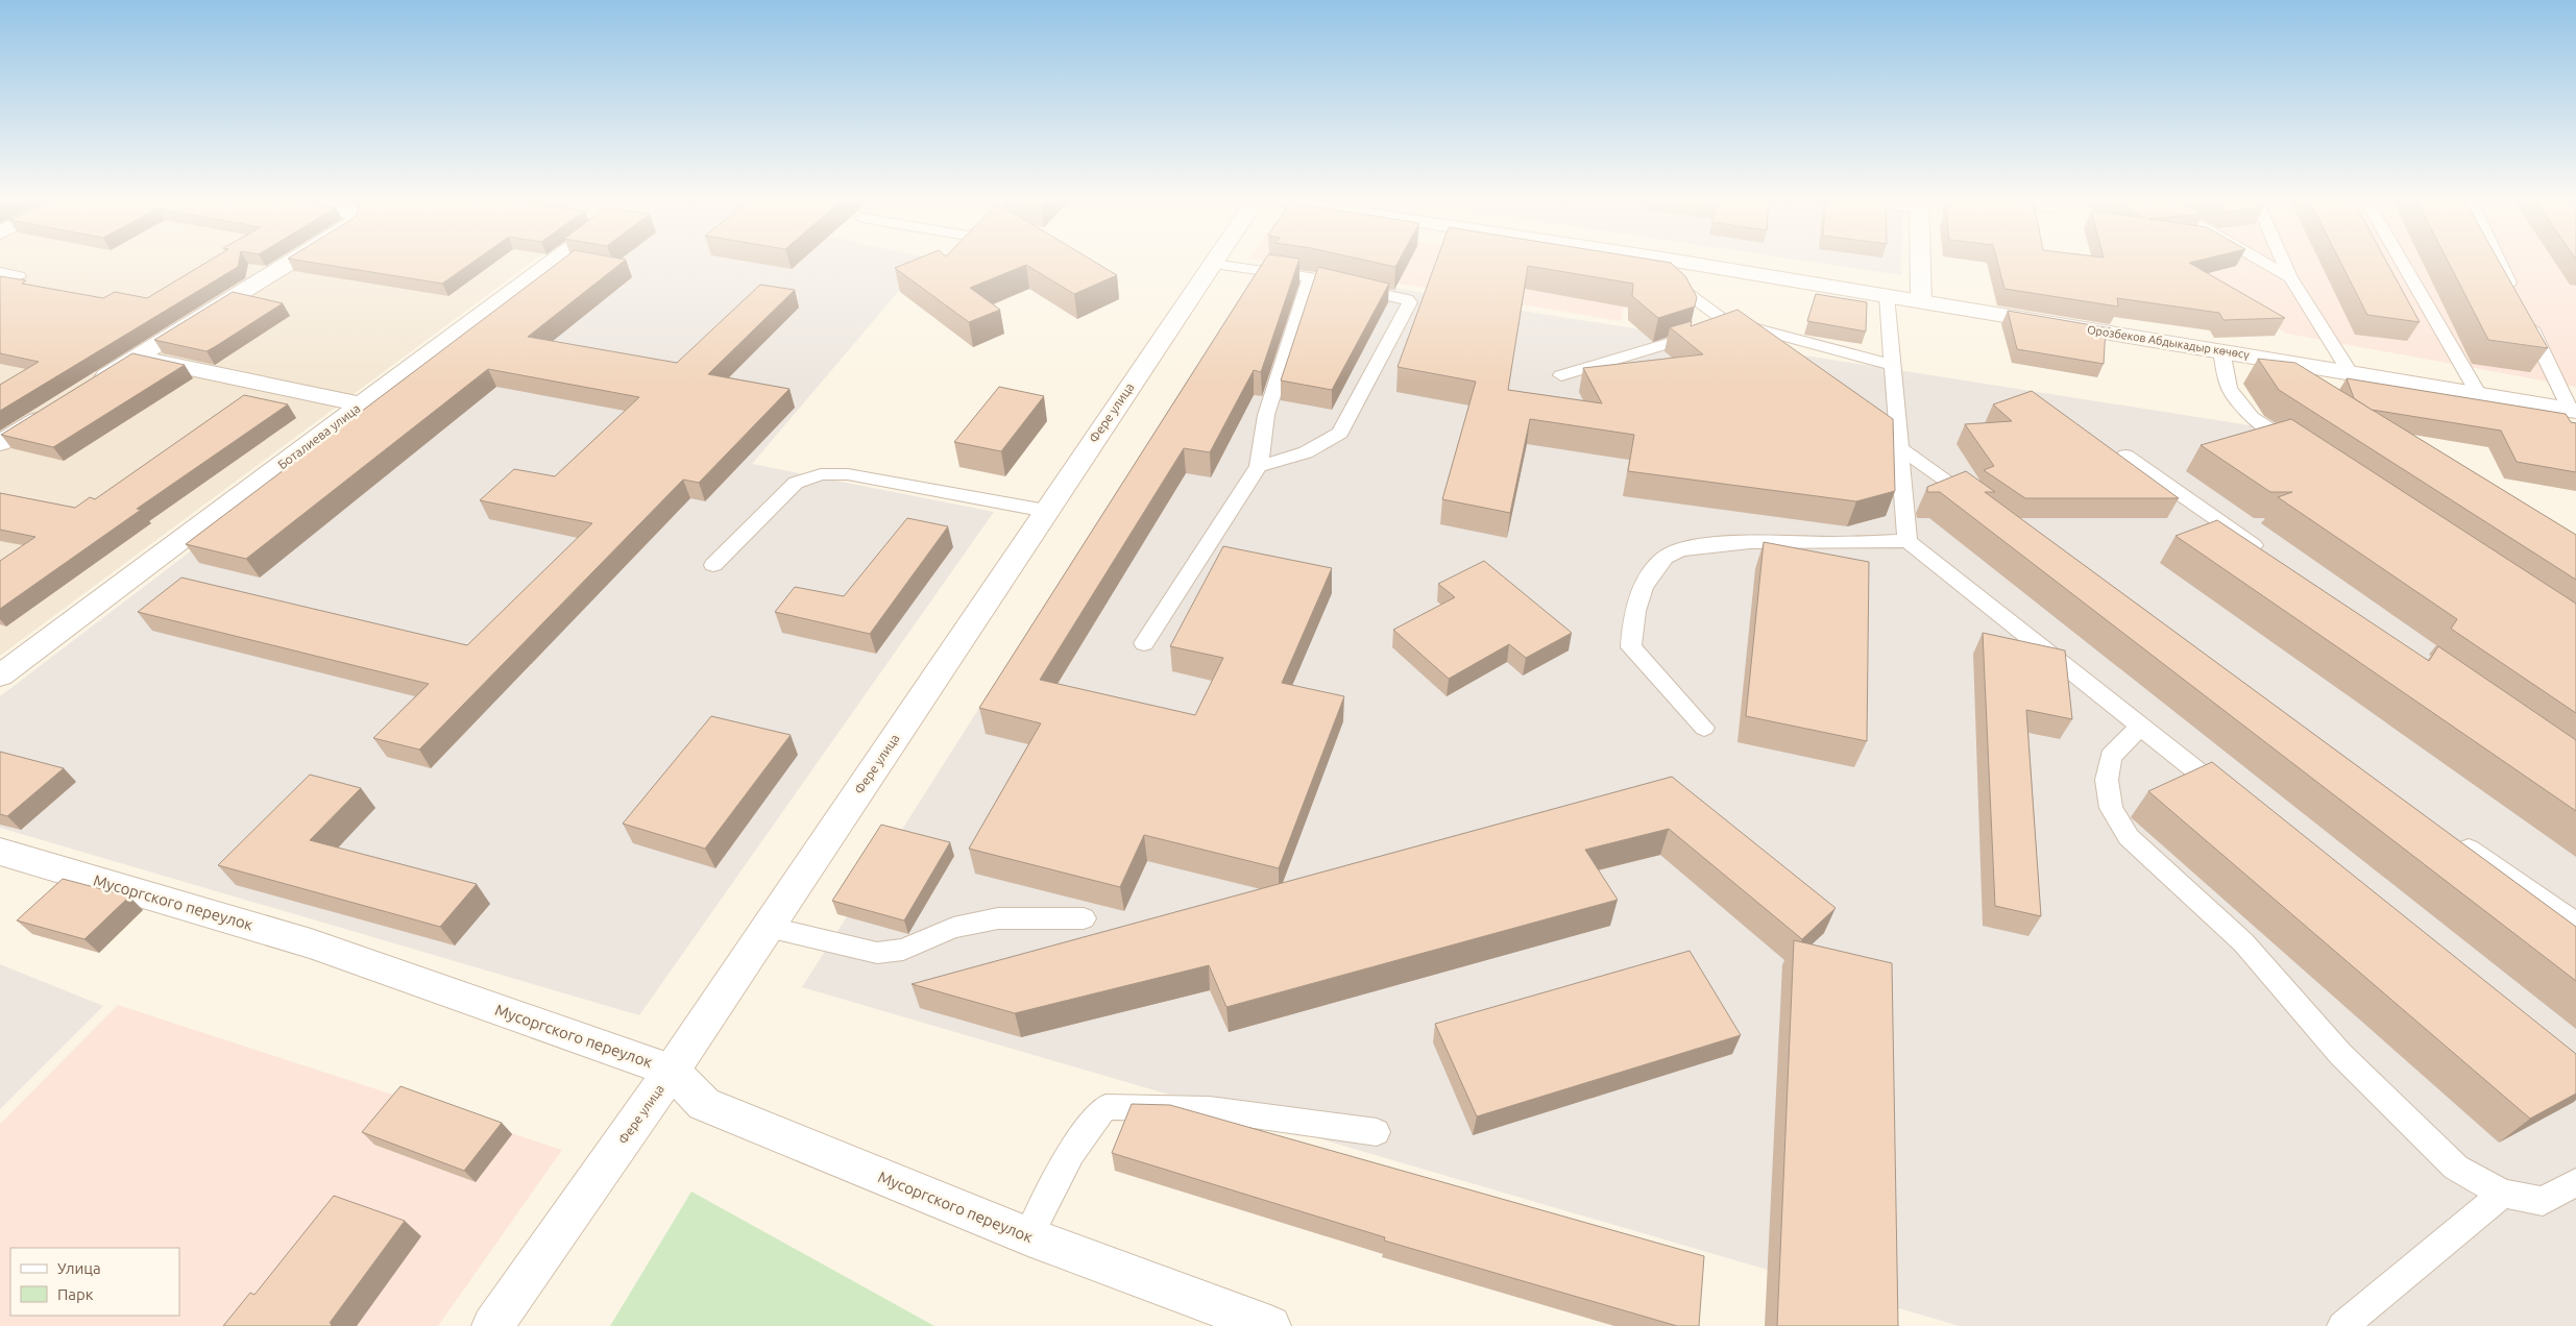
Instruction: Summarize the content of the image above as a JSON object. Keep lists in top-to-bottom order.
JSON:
{
  "streets": {
    "street": [
      "Орозбеков Абдыкадыр көчөсү",
      "Фере улица",
      "Боталиева улица",
      "Мусоргского переулок"
    ]
  },
  "crossings": [
    ["Фере улица", "Мусоргского переулок"]
  ],
  "legend": ["Улица", "Парк"]
}
